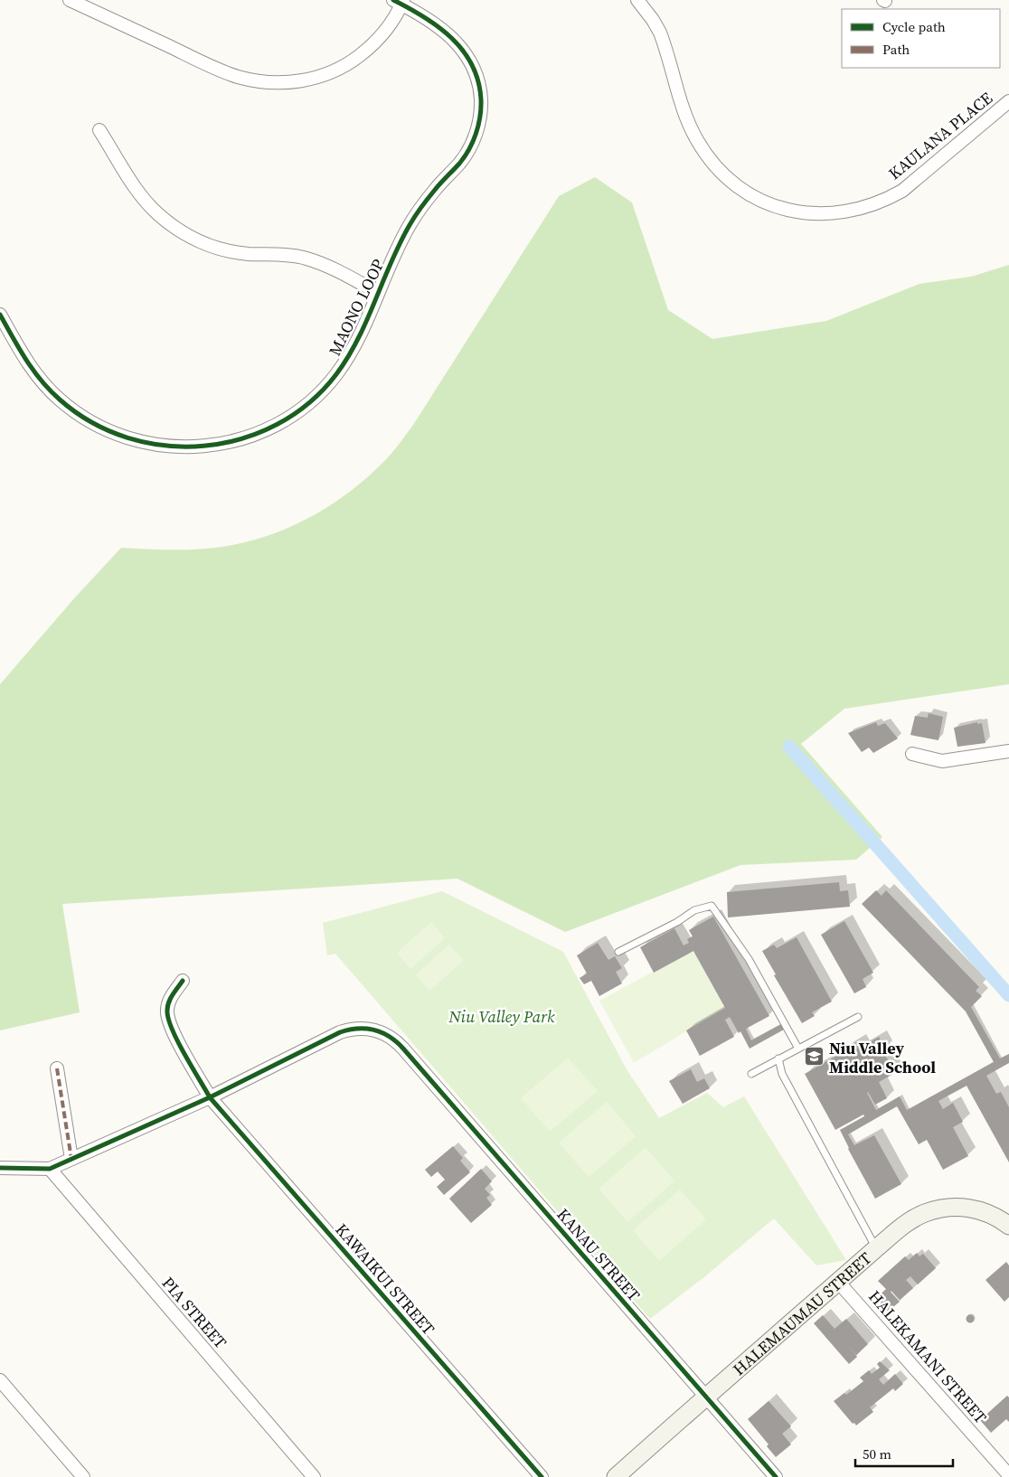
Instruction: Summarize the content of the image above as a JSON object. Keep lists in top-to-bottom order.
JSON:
{
  "streets": {
    "street": [
      "KAULANA PLACE",
      "MAONO LOOP",
      "KANAU STREET",
      "KAWAIKUI STREET",
      "PIA STREET",
      "HALEMAUMAU STREET",
      "HALEKAMANI STREET"
    ]
  },
  "crossings": [
    ["KANAU STREET", "KAWAIKUI STREET"],
    ["KANAU STREET", "PIA STREET"],
    ["KANAU STREET", "HALEMAUMAU STREET"],
    ["HALEMAUMAU STREET", "HALEKAMANI STREET"]
  ],
  "parks": ["Niu Valley Park"],
  "places": {
    "school or university": ["Niu Valley Middle School"]
  },
  "legend": ["Cycle path", "Path"],
  "scale_bar": "50 m"
}
